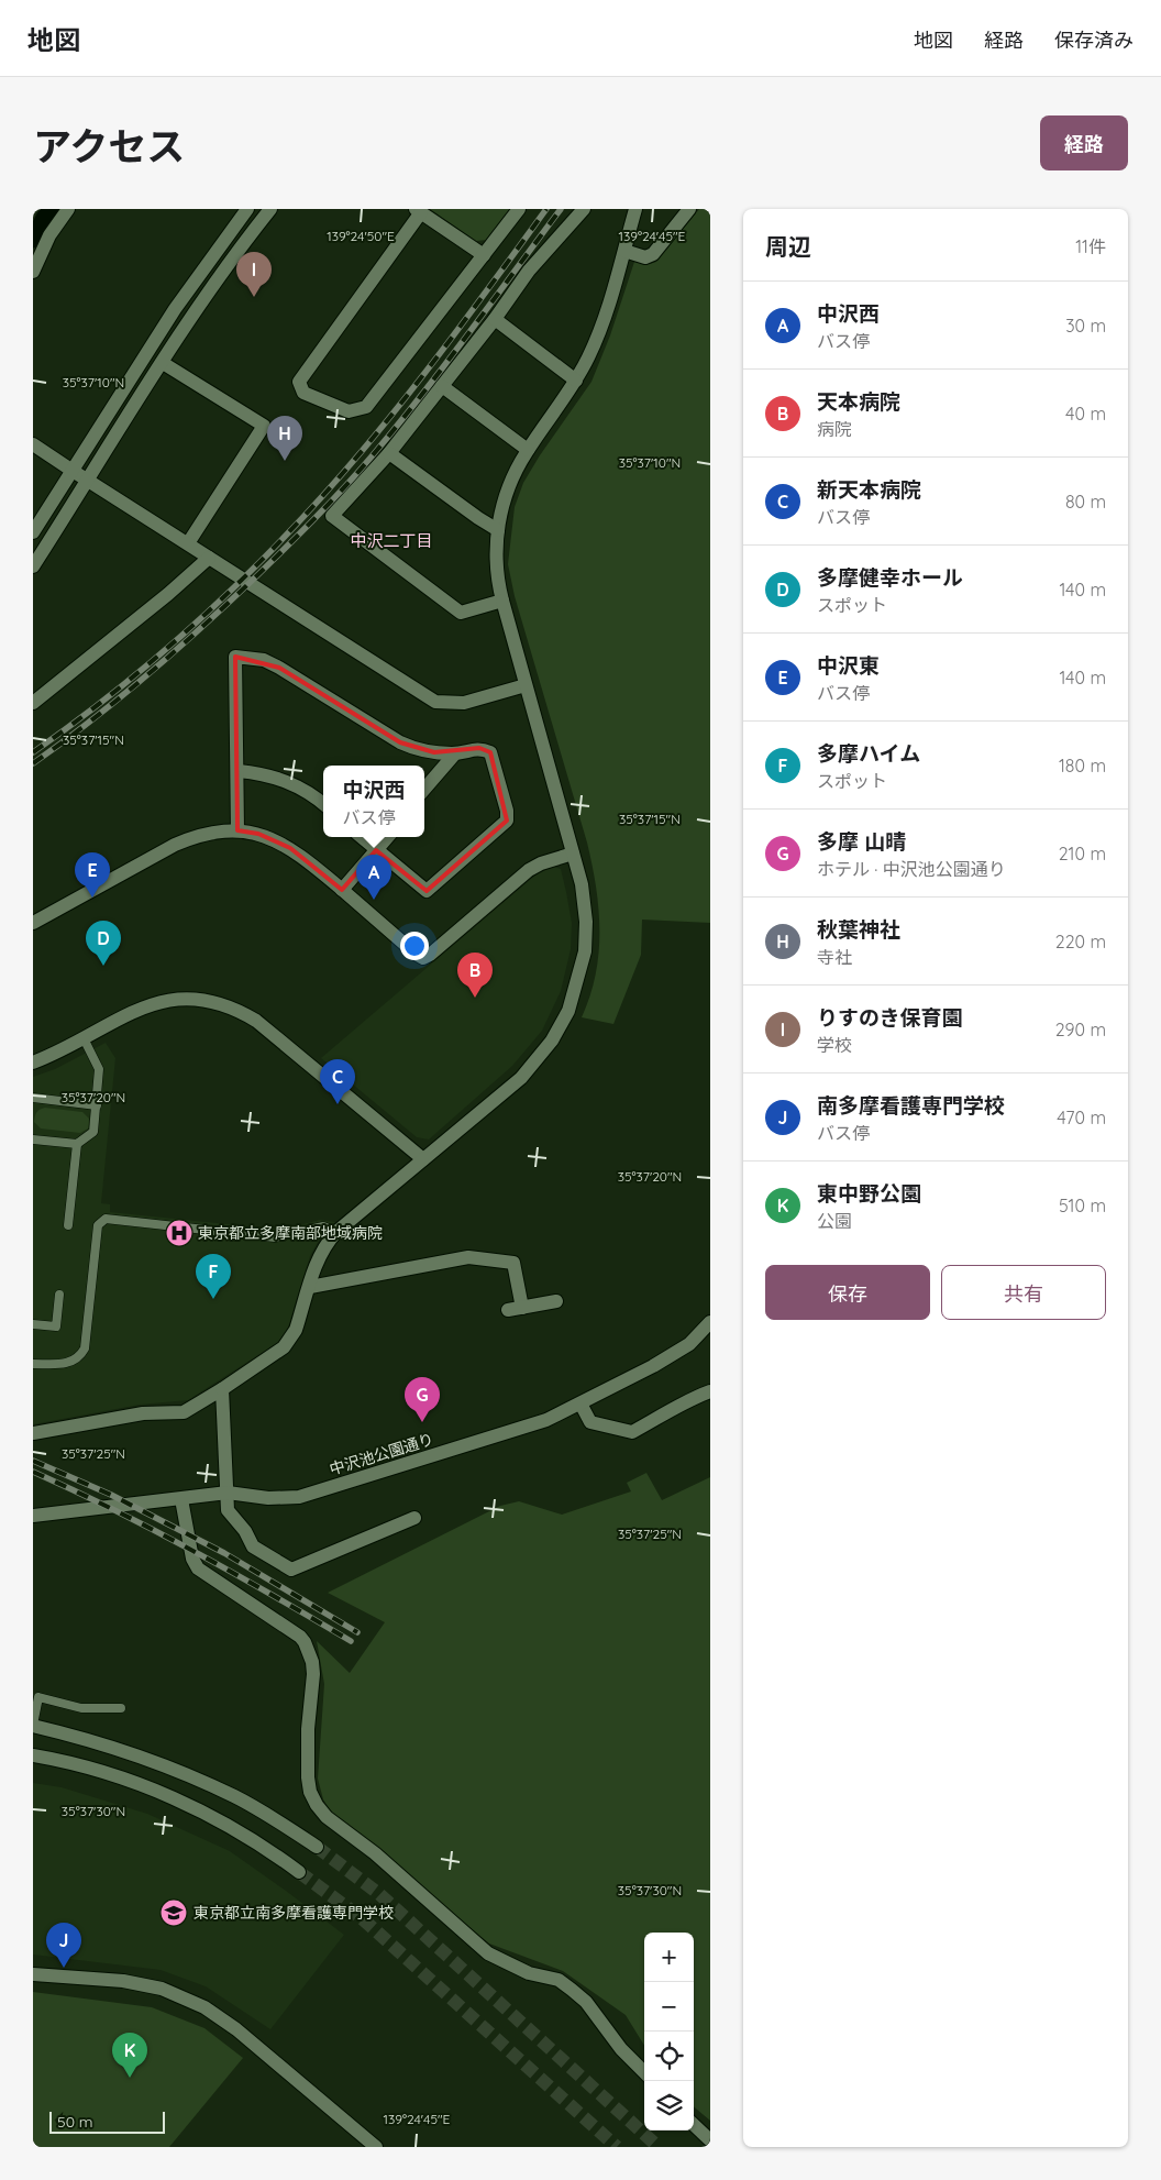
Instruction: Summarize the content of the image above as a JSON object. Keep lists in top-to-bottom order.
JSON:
{
  "streets": {
    "street": ["中沢池公園通り"]
  },
  "districts": ["中沢二丁目"],
  "places": {
    "hospital": ["東京都立多摩南部地域病院"],
    "school or university": ["東京都立南多摩看護専門学校"]
  },
  "scale_bar": "50 m",
  "page": {
    "header": "地図",
    "nav": ["地図", "経路", "保存済み"],
    "title": "アクセス",
    "buttons": [
      "経路",
      ["保存", "共有"]
    ],
    "heading": ["周辺", "11件"],
    "pins": [
      "I",
      "H",
      "E",
      "A",
      "D",
      "B",
      "C",
      "F",
      "G",
      "J",
      "K"
    ],
    "list": [
      {
        "mark": "A",
        "name": "中沢西",
        "note": "バス停",
        "value": "30 m"
      },
      {
        "mark": "B",
        "name": "天本病院",
        "note": "病院",
        "value": "40 m"
      },
      {
        "mark": "C",
        "name": "新天本病院",
        "note": "バス停",
        "value": "80 m"
      },
      {
        "mark": "D",
        "name": "多摩健幸ホール",
        "note": "スポット",
        "value": "140 m"
      },
      {
        "mark": "E",
        "name": "中沢東",
        "note": "バス停",
        "value": "140 m"
      },
      {
        "mark": "F",
        "name": "多摩ハイム",
        "note": "スポット",
        "value": "180 m"
      },
      {
        "mark": "G",
        "name": "多摩 山晴",
        "note": "ホテル · 中沢池公園通り",
        "value": "210 m"
      },
      {
        "mark": "H",
        "name": "秋葉神社",
        "note": "寺社",
        "value": "220 m"
      },
      {
        "mark": "I",
        "name": "りすのき保育園",
        "note": "学校",
        "value": "290 m"
      },
      {
        "mark": "J",
        "name": "南多摩看護専門学校",
        "note": "バス停",
        "value": "470 m"
      },
      {
        "mark": "K",
        "name": "東中野公園",
        "note": "公園",
        "value": "510 m"
      }
    ],
    "popup": ["中沢西", "バス停"],
    "map_buttons": ["+", "−"],
    "scale": "50 m"
  },
  "coordinates": [
    "139°24'50\"E",
    "139°24'45\"E",
    "35°37'10\"N",
    "35°37'15\"N",
    "35°37'20\"N",
    "35°37'25\"N",
    "35°37'30\"N"
  ]
}
